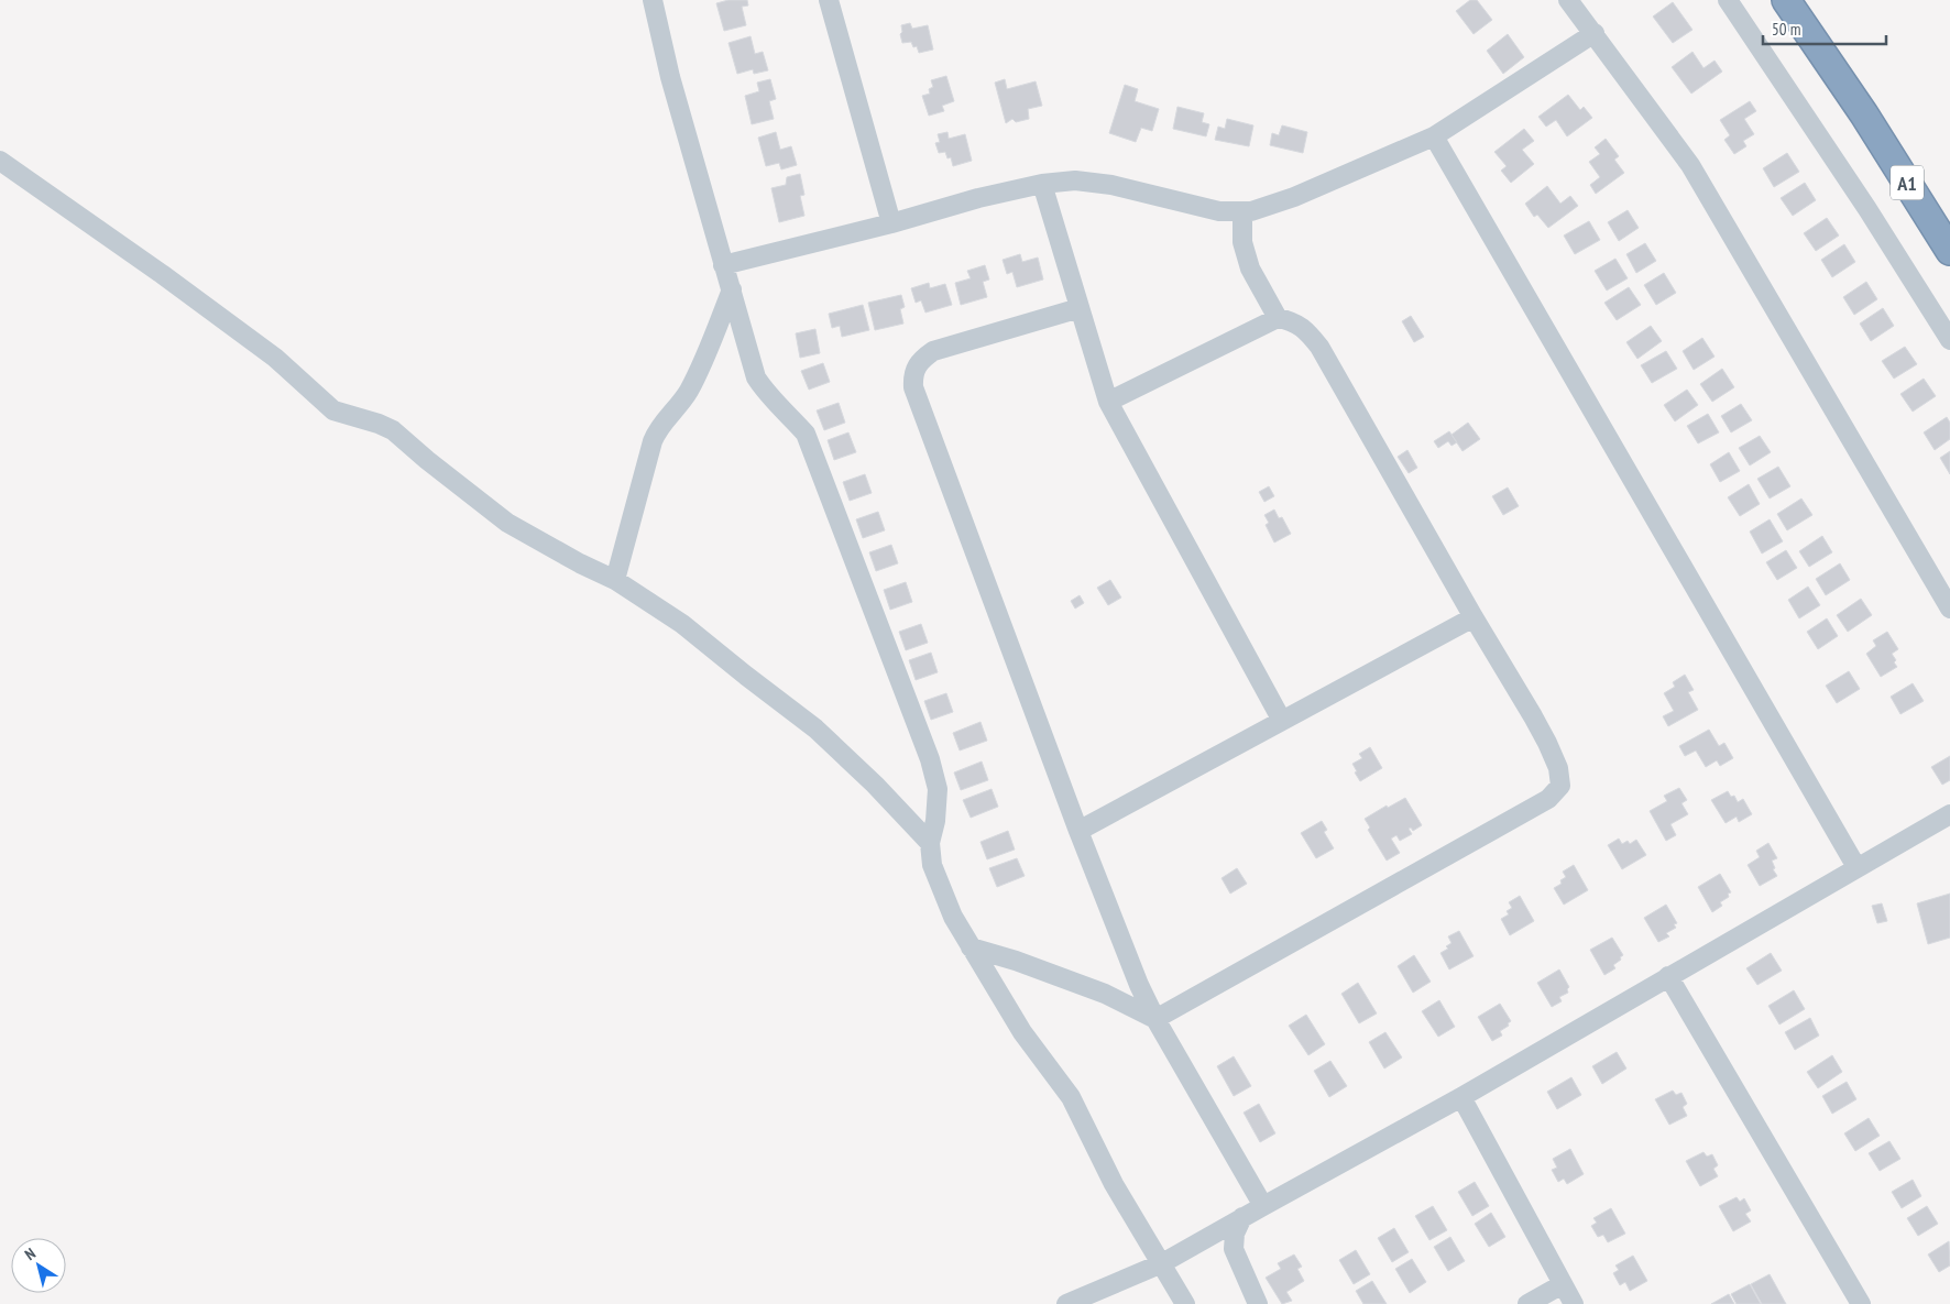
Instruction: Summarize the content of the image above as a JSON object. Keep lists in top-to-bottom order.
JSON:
{
  "streets": {
    "highway": ["A1"]
  },
  "scale_bar": "50 m",
  "north": "top left"
}
